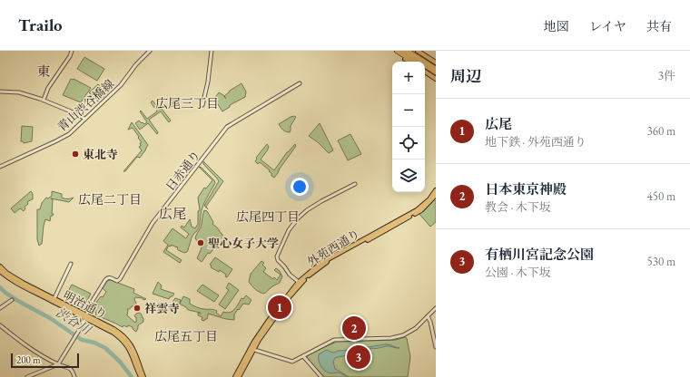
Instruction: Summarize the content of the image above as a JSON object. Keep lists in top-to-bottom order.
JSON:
{
  "streets": {
    "main road": ["外苑西通り", "明治通り"],
    "street": ["青山渋谷橋線", "日赤通り"]
  },
  "crossings": [
    ["日赤通り", "明治通り"]
  ],
  "districts": [
    "東",
    "広尾三丁目",
    "広尾二丁目",
    "広尾",
    "広尾四丁目",
    "広尾五丁目"
  ],
  "water": ["渋谷川"],
  "places": ["東北寺", "聖心女子大学", "祥雲寺"],
  "scale_bar": "200 m",
  "page": {
    "header": "Trailo",
    "nav": ["地図", "レイヤ", "共有"],
    "heading": ["周辺", "3件"],
    "map_buttons": ["+", "−"],
    "list": [
      {
        "mark": "1",
        "name": "広尾",
        "note": "地下鉄 · 外苑西通り",
        "value": "360 m"
      },
      {
        "mark": "2",
        "name": "日本東京神殿",
        "note": "教会 · 木下坂",
        "value": "450 m"
      },
      {
        "mark": "3",
        "name": "有栖川宮記念公園",
        "note": "公園 · 木下坂",
        "value": "530 m"
      }
    ],
    "pins": ["1", "2", "3"],
    "scale": "200 m"
  }
}
